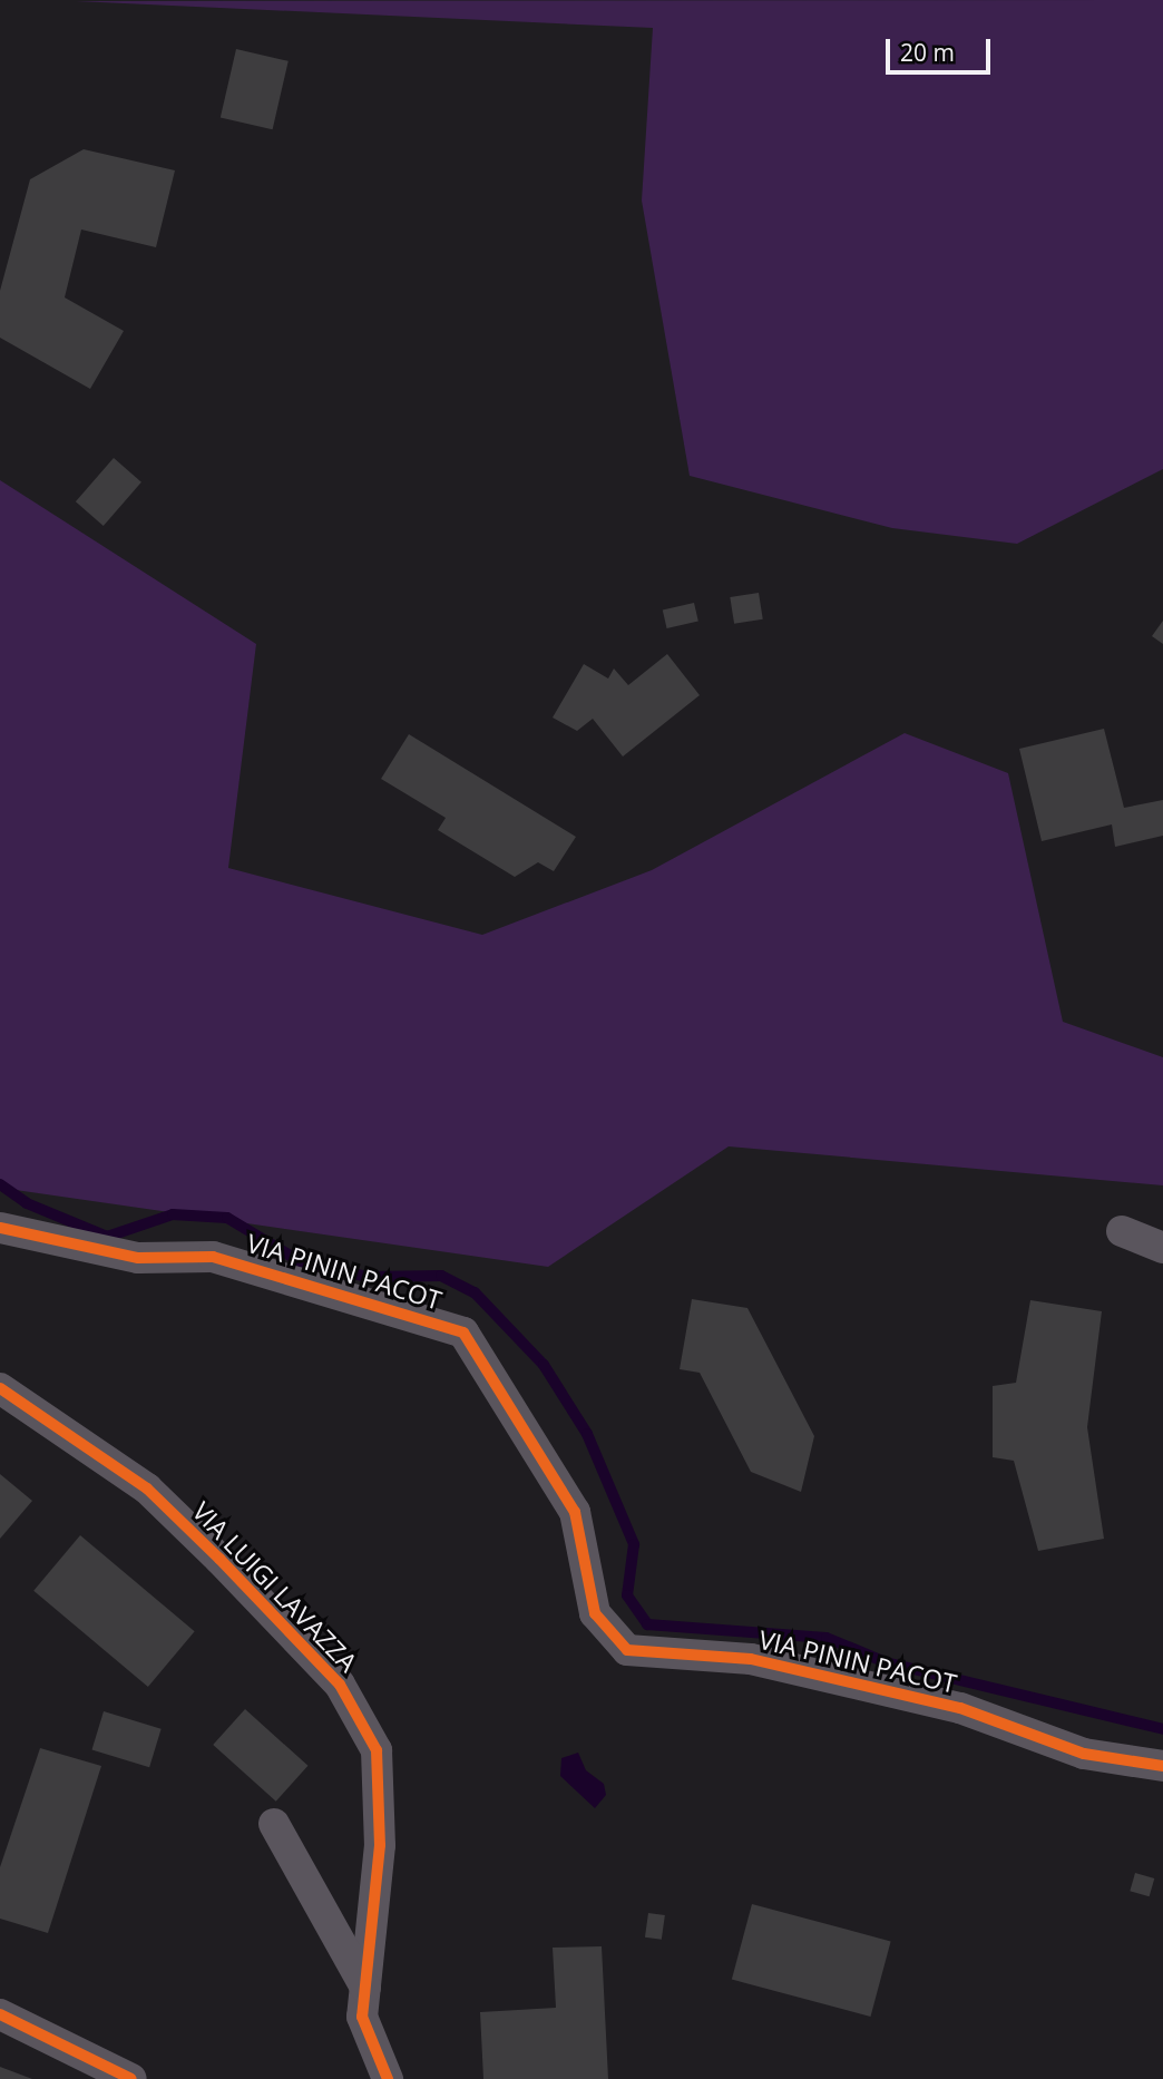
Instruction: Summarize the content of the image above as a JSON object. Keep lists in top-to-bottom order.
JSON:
{
  "streets": {
    "street": ["VIA PININ PACOT", "VIA LUIGI LAVAZZA"]
  },
  "scale_bar": "20 m"
}
